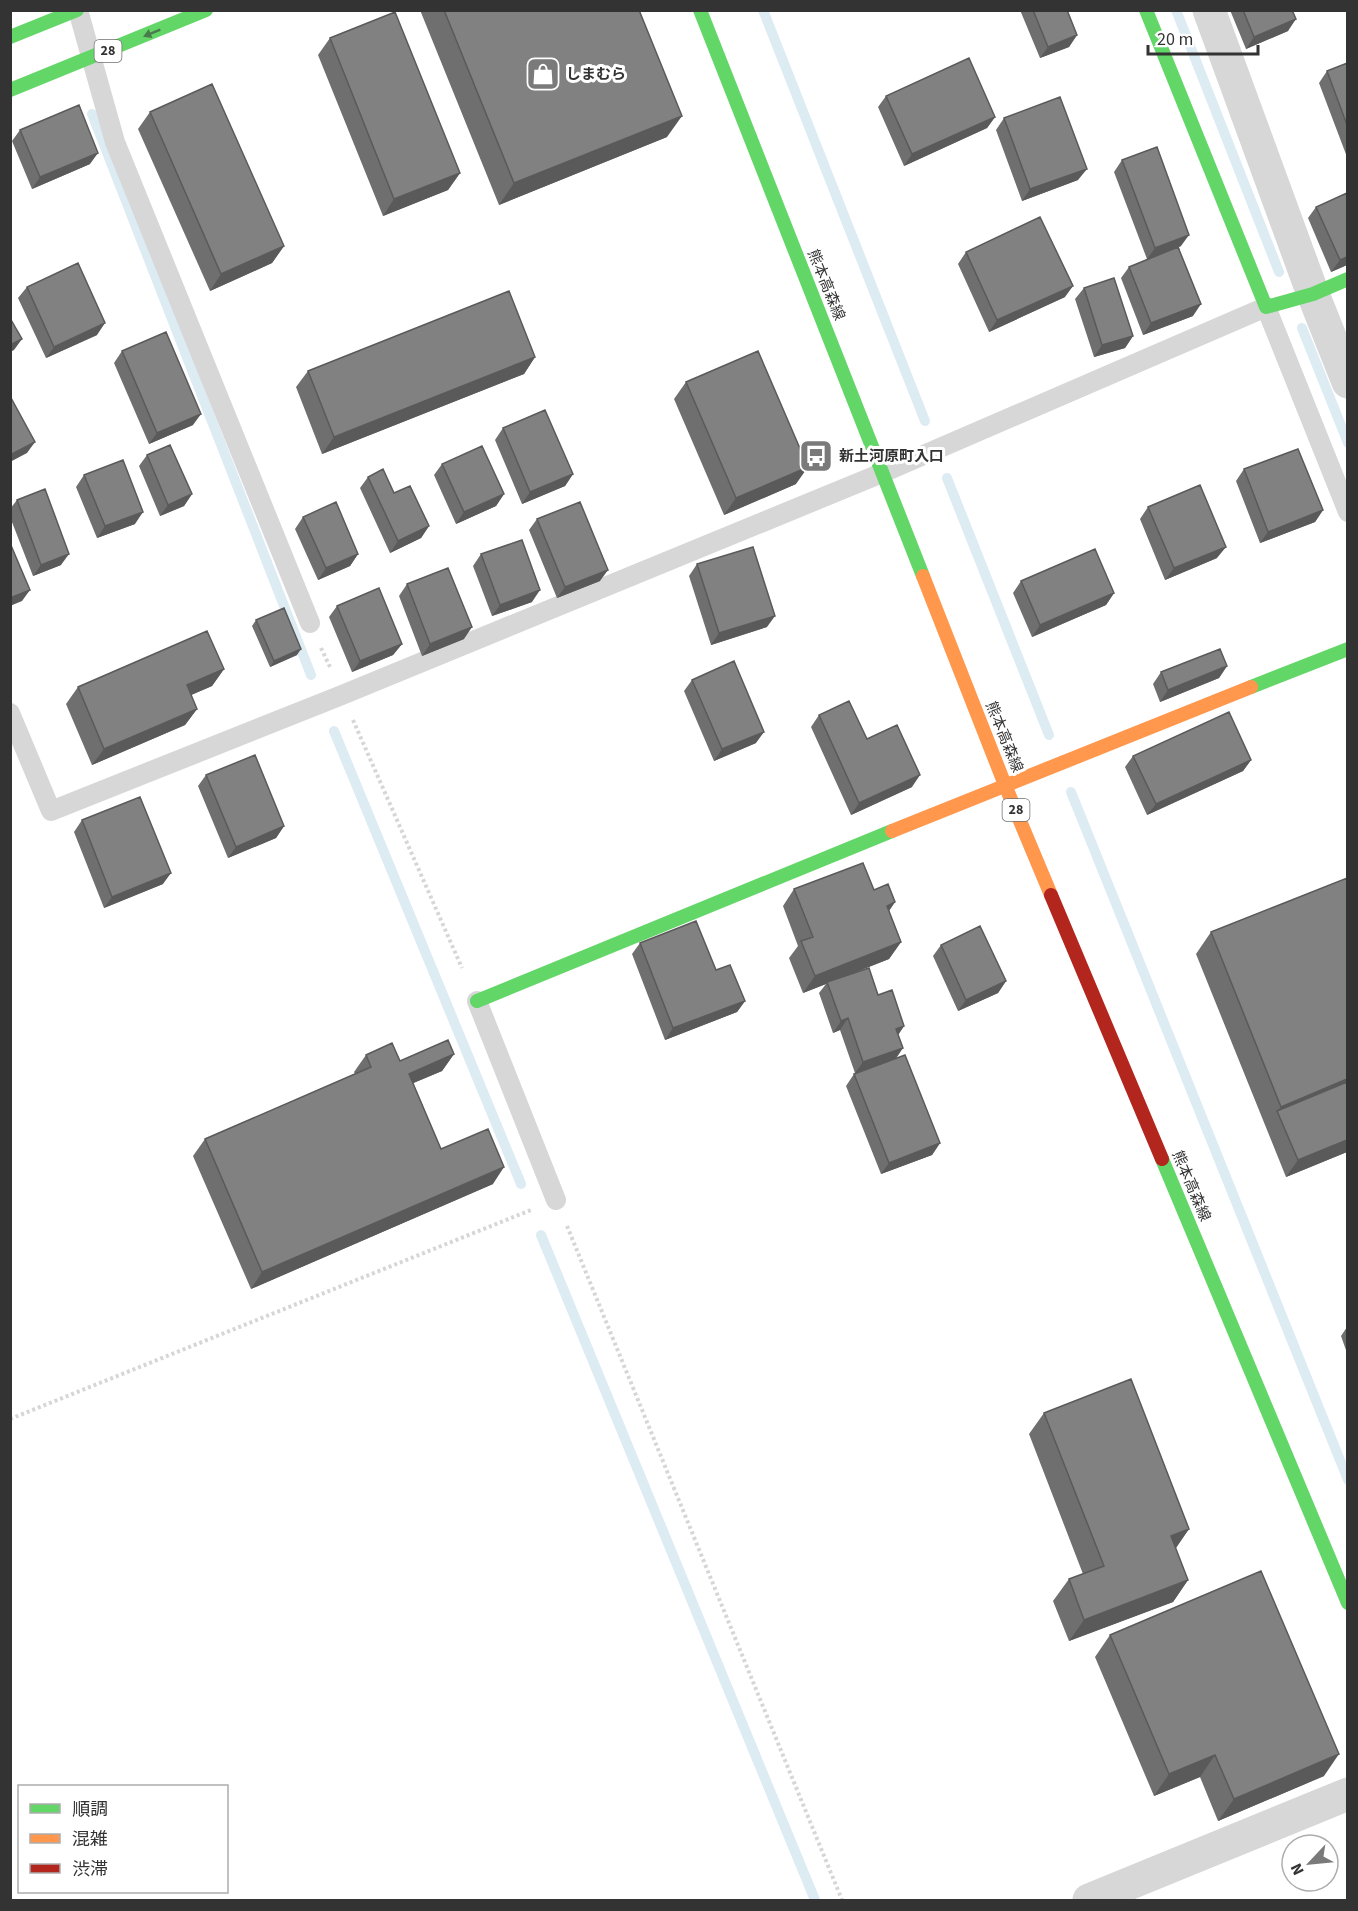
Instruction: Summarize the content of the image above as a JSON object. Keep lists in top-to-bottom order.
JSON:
{
  "streets": {
    "main road": ["28", "熊本高森線"]
  },
  "places": {
    "shop": ["しまむら"],
    "bus stop": ["新土河原町入口"]
  },
  "legend": ["順調", "混雑", "渋滞"],
  "scale_bar": "20 m",
  "north": "bottom left"
}
